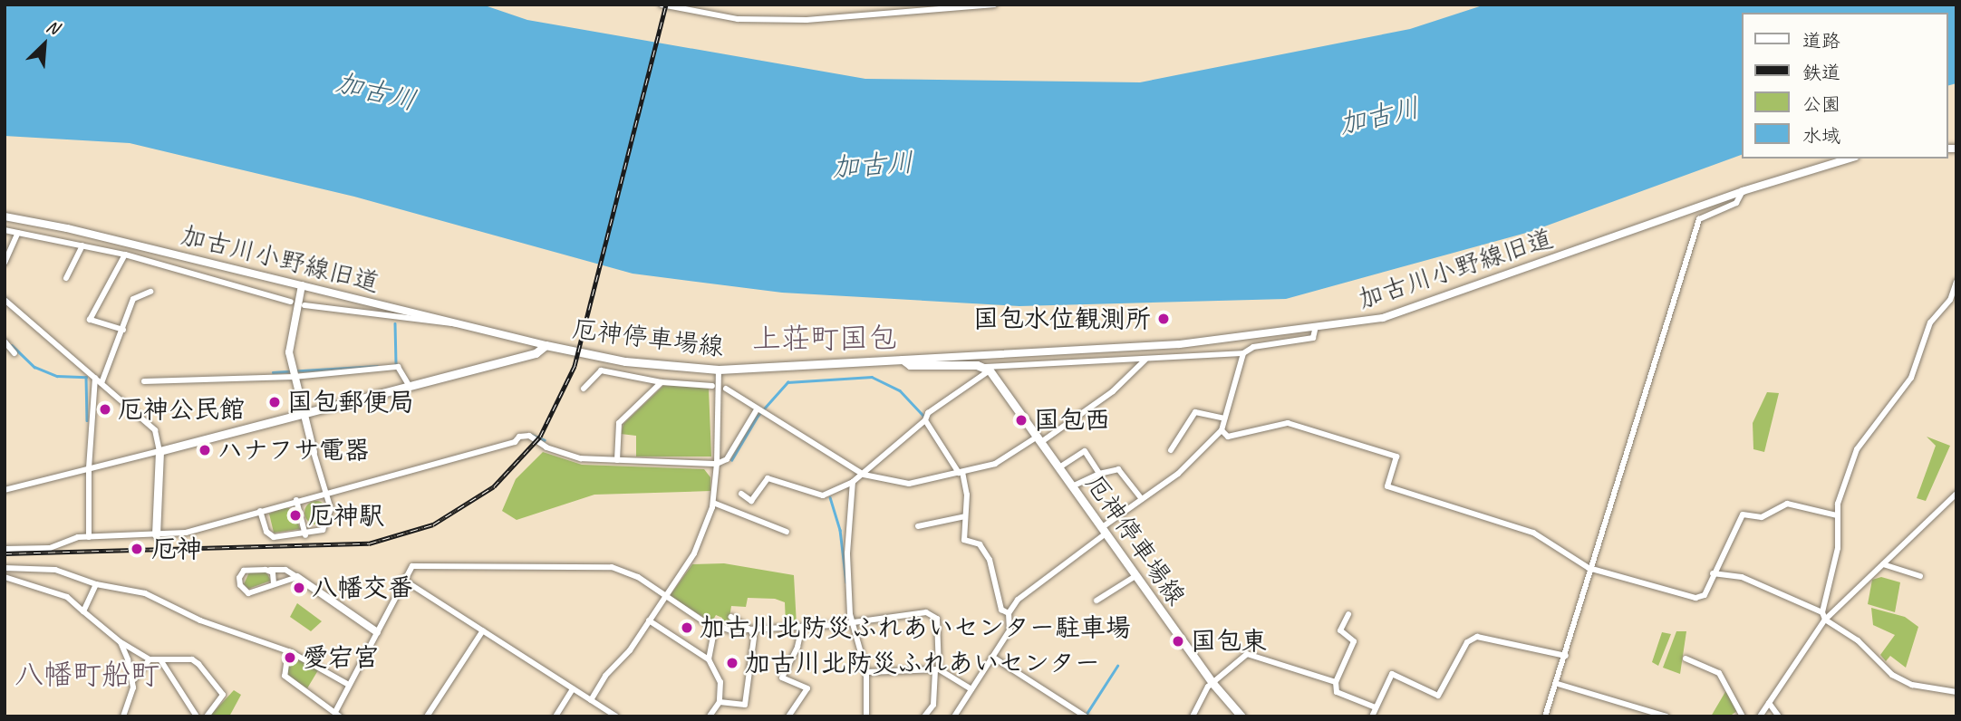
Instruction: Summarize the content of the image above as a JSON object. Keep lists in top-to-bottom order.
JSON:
{
  "streets": {
    "main road": ["厄神停車場線"],
    "street": ["加古川小野線旧道"]
  },
  "crossings": [
    ["加古川小野線旧道", "厄神停車場線"]
  ],
  "districts": ["上荘町国包", "八幡町船町"],
  "water": ["加古川"],
  "places": [
    "国包水位観測所",
    "国包郵便局",
    "厄神公民館",
    "国包西",
    "ハナフサ電器",
    "厄神駅",
    "厄神",
    "八幡交番",
    "加古川北防災ふれあいセンター駐車場",
    "国包東",
    "愛宕宮",
    "加古川北防災ふれあいセンター"
  ],
  "legend": [
    "道路",
    "鉄道",
    "公園",
    "水域"
  ],
  "north": "top right"
}
